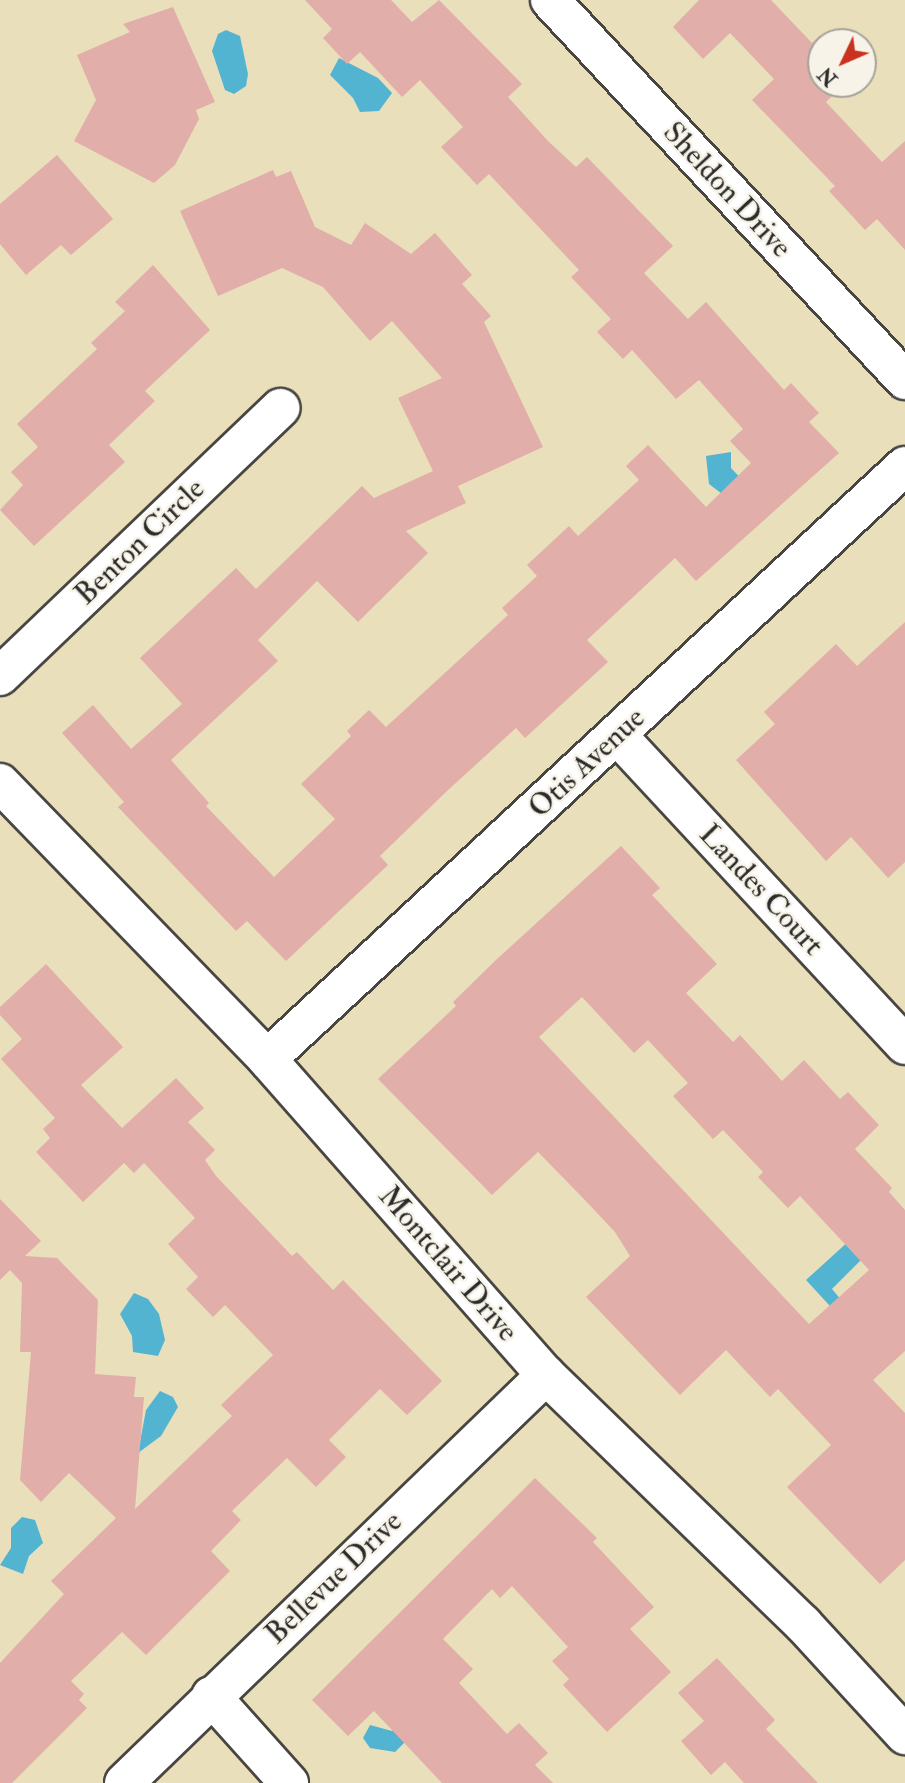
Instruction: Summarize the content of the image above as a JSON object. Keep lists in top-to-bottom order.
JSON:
{
  "streets": {
    "street": [
      "Sheldon Drive",
      "Benton Circle",
      "Otis Avenue",
      "Landes Court",
      "Montclair Drive",
      "Bellevue Drive"
    ]
  },
  "crossings": [
    ["Otis Avenue", "Landes Court"],
    ["Otis Avenue", "Montclair Drive"],
    ["Montclair Drive", "Bellevue Drive"]
  ],
  "north": "bottom left"
}
